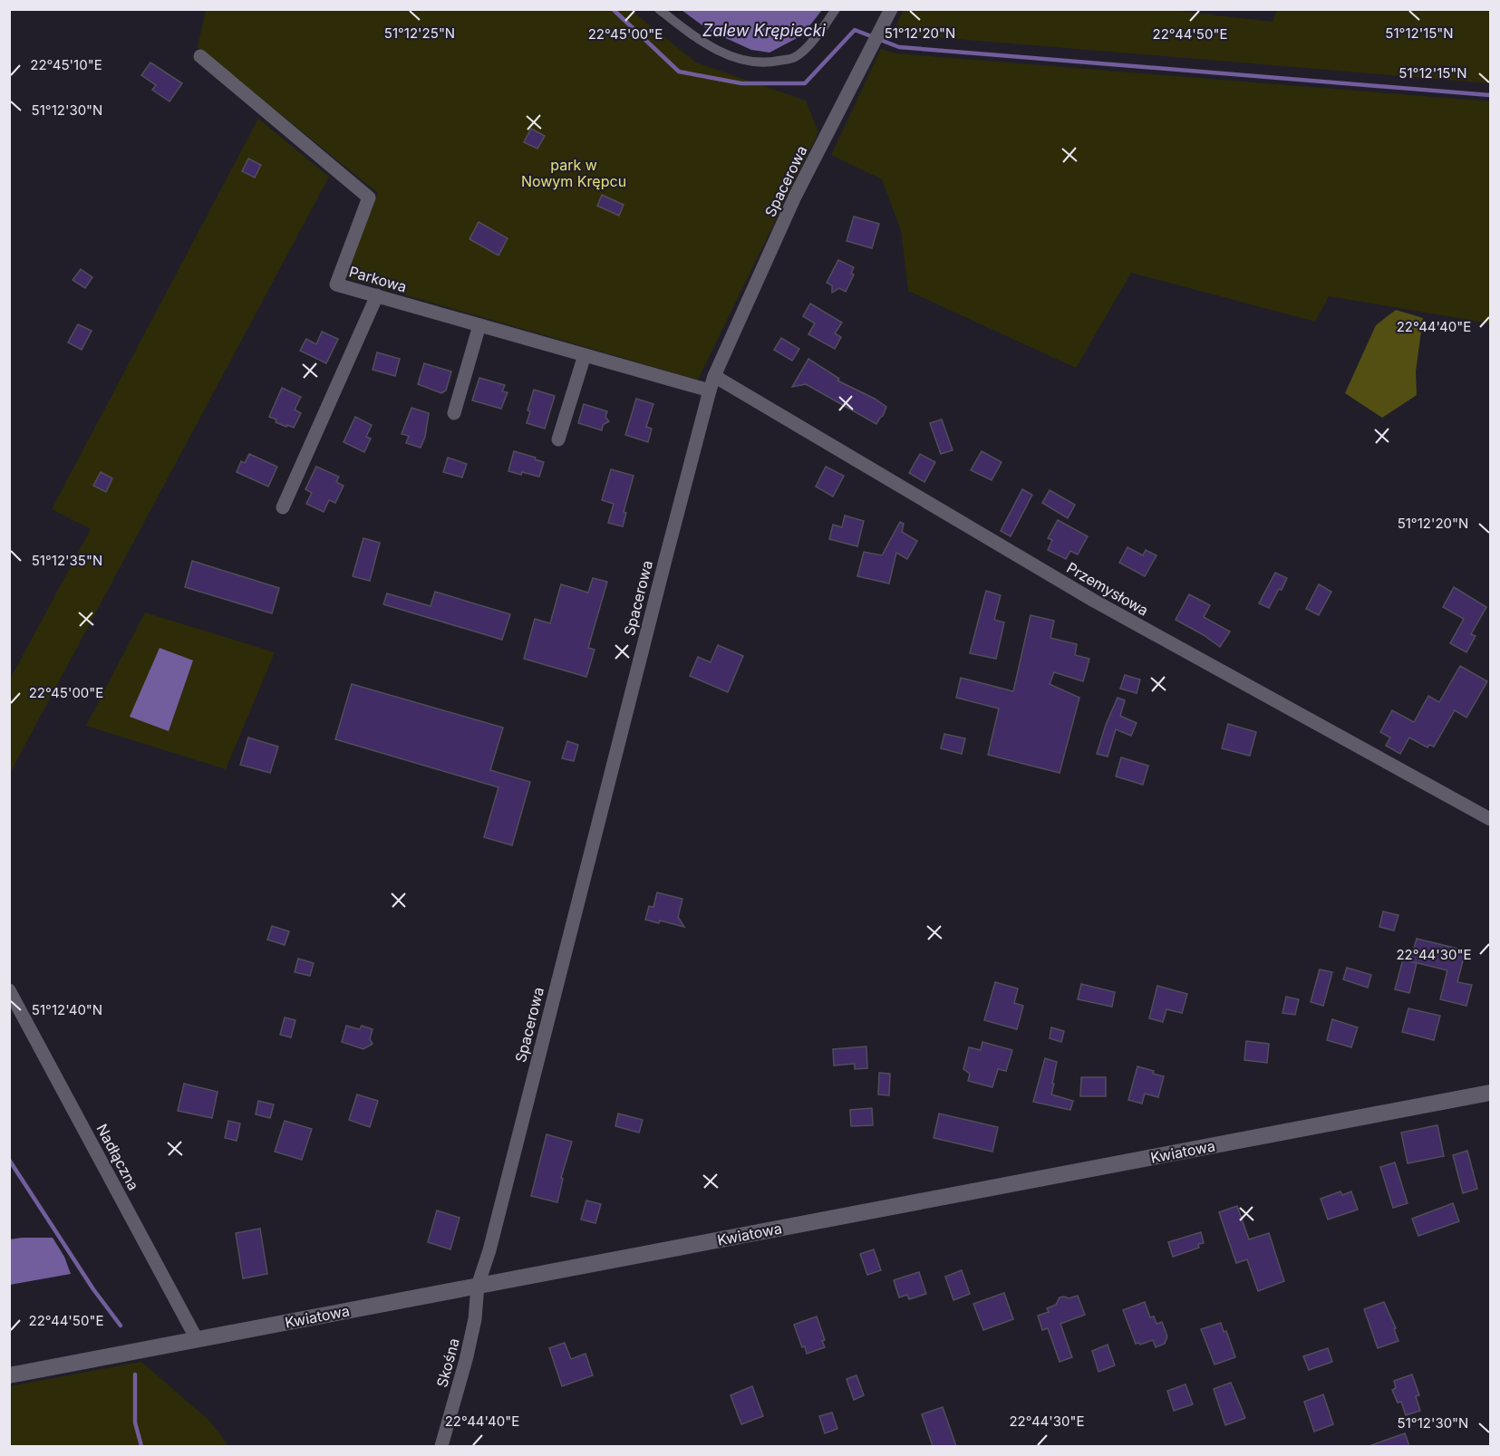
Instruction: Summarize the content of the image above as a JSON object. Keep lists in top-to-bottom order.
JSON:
{
  "streets": {
    "street": [
      "Spacerowa",
      "Parkowa",
      "Przemysłowa",
      "Kwiatowa",
      "Nadłączna",
      "Skośna"
    ]
  },
  "crossings": [
    ["Spacerowa", "Parkowa"],
    ["Spacerowa", "Przemysłowa"],
    ["Spacerowa", "Kwiatowa"],
    ["Spacerowa", "Skośna"],
    ["Kwiatowa", "Nadłączna"],
    ["Kwiatowa", "Skośna"]
  ],
  "water": ["Zalew Krępiecki"],
  "parks": ["park w Nowym Krępcu"],
  "coordinates": [
    "51°12'25\"N",
    "51°12'15\"N",
    "51°12'20\"N",
    "22°45'00\"E",
    "22°44'50\"E",
    "22°45'10\"E",
    "51°12'30\"N",
    "22°44'40\"E",
    "51°12'35\"N",
    "22°44'30\"E",
    "51°12'40\"N"
  ]
}
